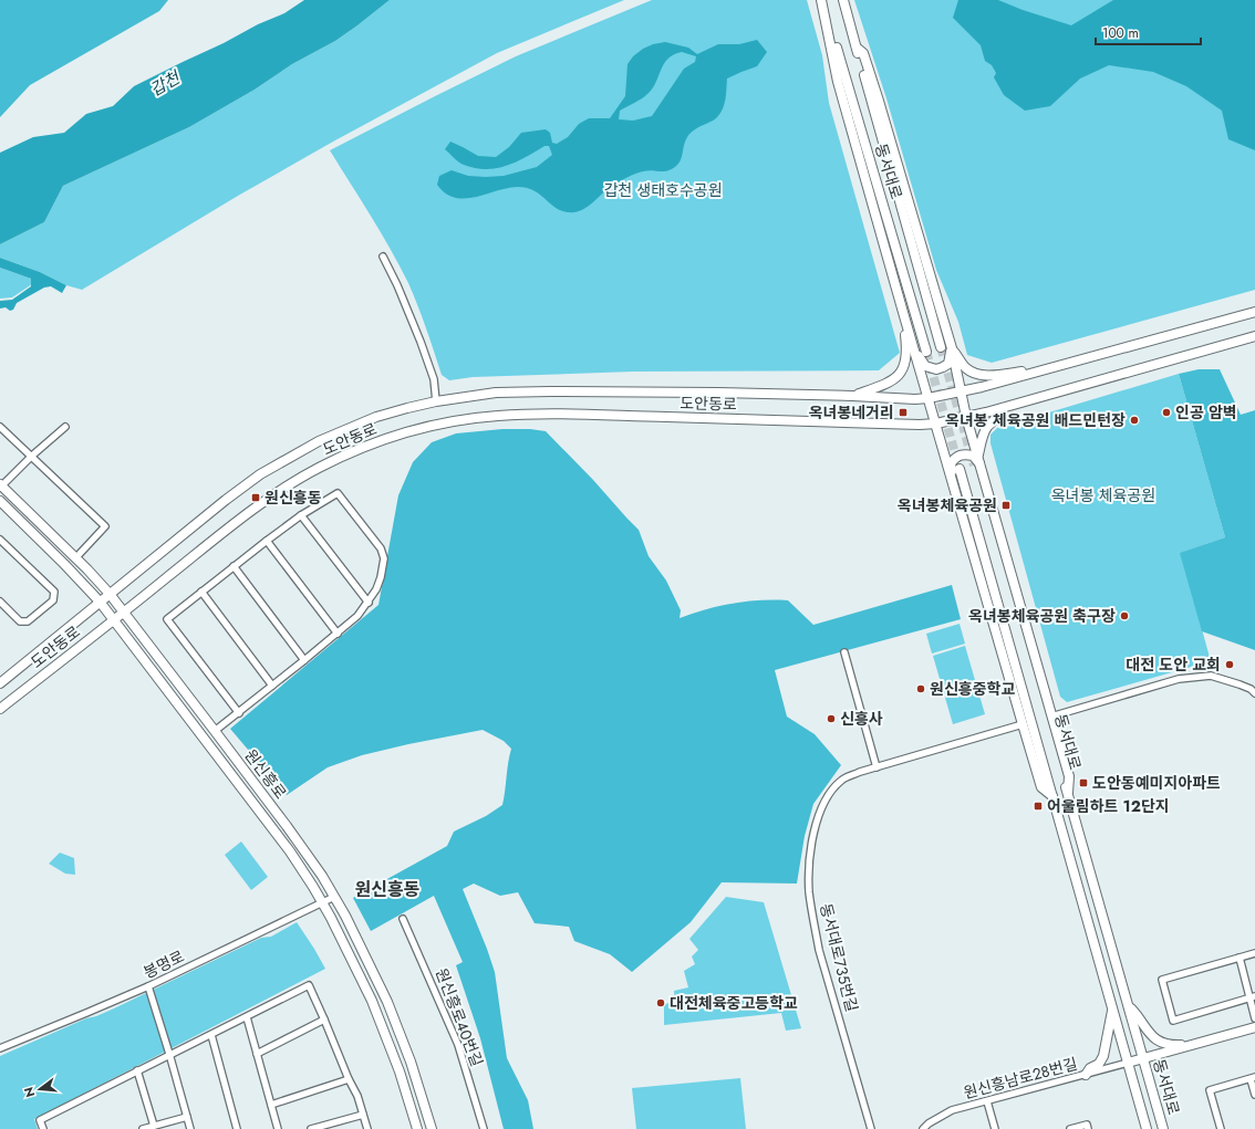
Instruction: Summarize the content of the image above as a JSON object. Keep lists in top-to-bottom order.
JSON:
{
  "streets": {
    "street": [
      "동서대로",
      "도안동로",
      "원신흥로",
      "동서대로735번길",
      "봉명로",
      "원신흥로40번길",
      "원신흥남로28번길"
    ]
  },
  "crossings": [
    ["동서대로", "원신흥남로28번길"],
    ["도안동로", "원신흥로"],
    ["원신흥로", "봉명로"]
  ],
  "districts": ["원신흥동"],
  "water": ["갑천"],
  "parks": ["갑천 생태호수공원", "옥녀봉 체육공원"],
  "places": {
    "transit": [
      "옥녀봉네거리",
      "원신흥동",
      "옥녀봉체육공원",
      "도안동예미지아파트",
      "어울림하트 12단지"
    ],
    "other": [
      "인공 암벽",
      "옥녀봉 체육공원 배드민턴장",
      "옥녀봉체육공원 축구장",
      "대전 도안 교회",
      "원신흥중학교",
      "신흥사",
      "대전체육중고등학교"
    ]
  },
  "scale_bar": "100 m",
  "north": "left"
}
